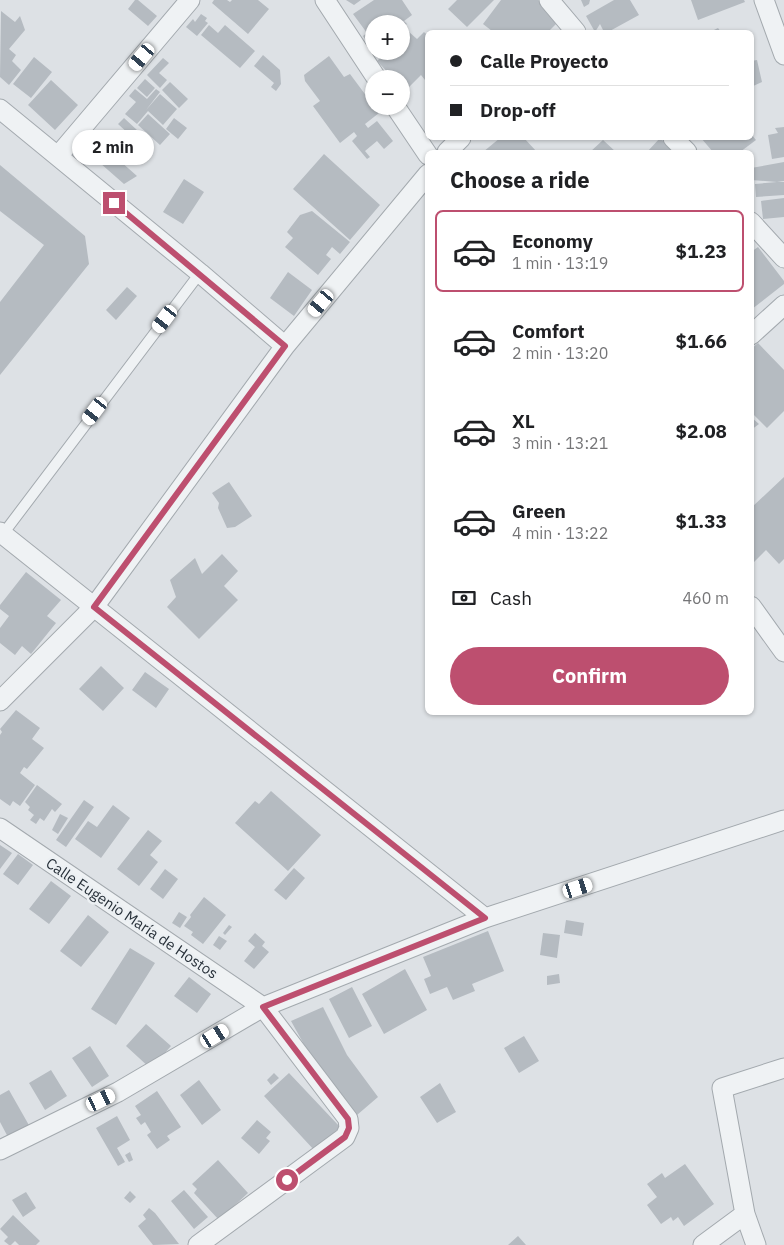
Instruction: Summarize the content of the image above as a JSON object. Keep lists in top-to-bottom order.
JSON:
{
  "streets": {
    "street": ["Calle Eugenio María de Hostos"]
  },
  "page": {
    "map_buttons": ["+", "−"],
    "banner": ["Calle Proyecto", "Drop-off"],
    "bubble": "2 min",
    "heading": "Choose a ride",
    "list": [
      {
        "name": "Economy",
        "note": "1 min · 13:19",
        "value": "$1.23"
      },
      {
        "name": "Comfort",
        "note": "2 min · 13:20",
        "value": "$1.66"
      },
      {
        "name": "XL",
        "note": "3 min · 13:21",
        "value": "$2.08"
      },
      {
        "name": "Green",
        "note": "4 min · 13:22",
        "value": "$1.33"
      }
    ],
    "pay": ["Cash", "460 m"],
    "buttons": "Confirm"
  }
}
